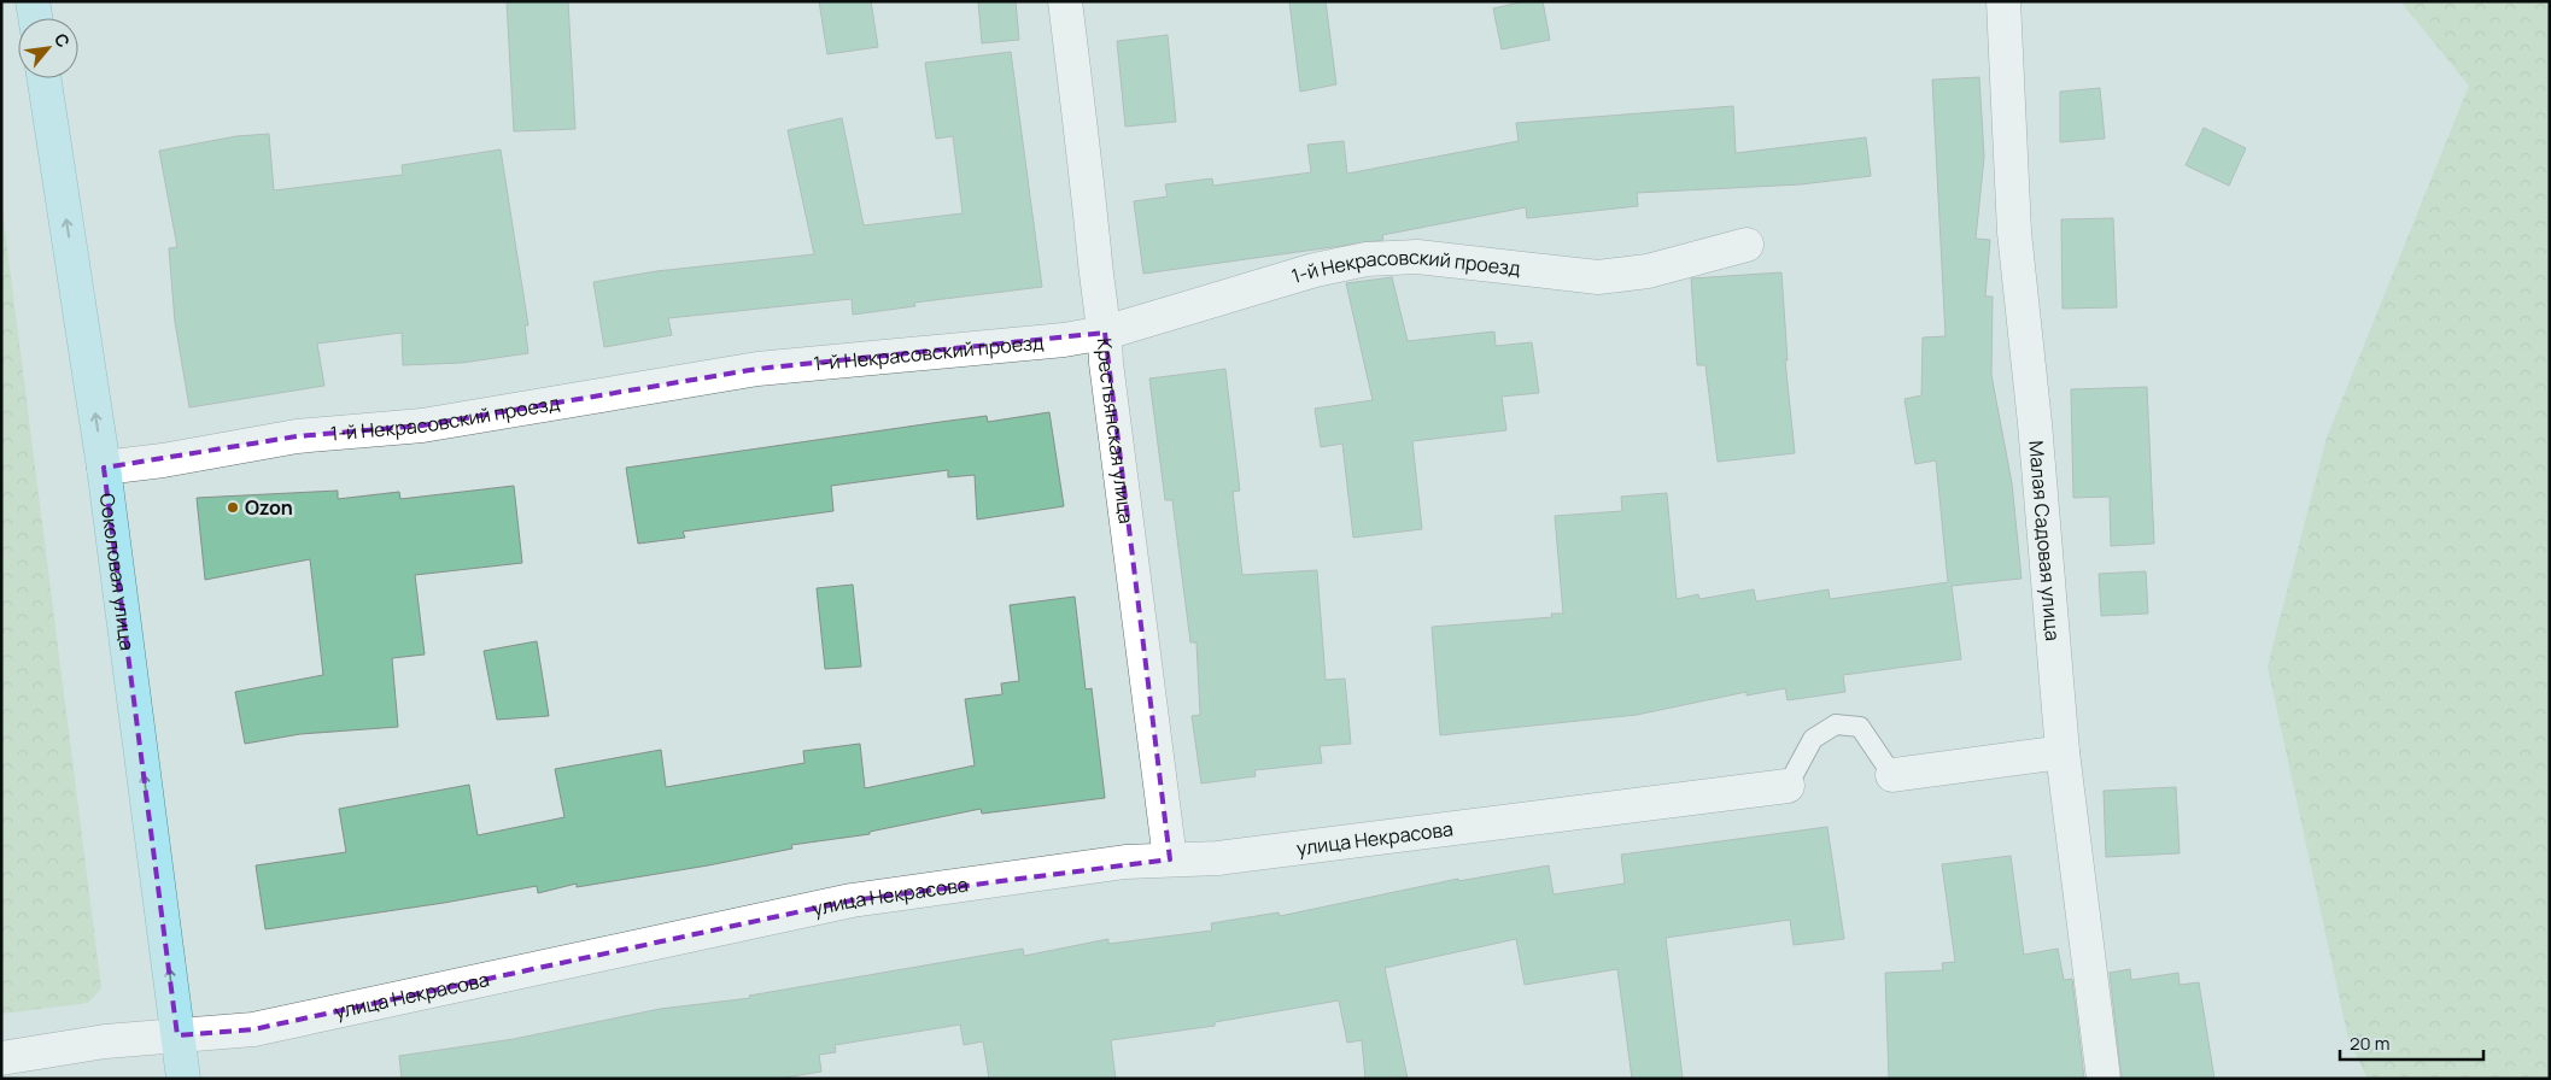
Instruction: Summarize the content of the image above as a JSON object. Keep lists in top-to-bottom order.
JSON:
{
  "streets": {
    "main road": ["Соколовая улица"],
    "street": [
      "1-й Некрасовский проезд",
      "Крестьянская улица",
      "Малая Садовая улица",
      "улица Некрасова"
    ]
  },
  "crossings": [
    ["1-й Некрасовский проезд", "Крестьянская улица"],
    ["1-й Некрасовский проезд", "Соколовая улица"],
    ["Крестьянская улица", "улица Некрасова"],
    ["Соколовая улица", "улица Некрасова"]
  ],
  "one_way": ["Соколовая улица"],
  "places": ["Ozon"],
  "scale_bar": "20 m",
  "north": "top right"
}
